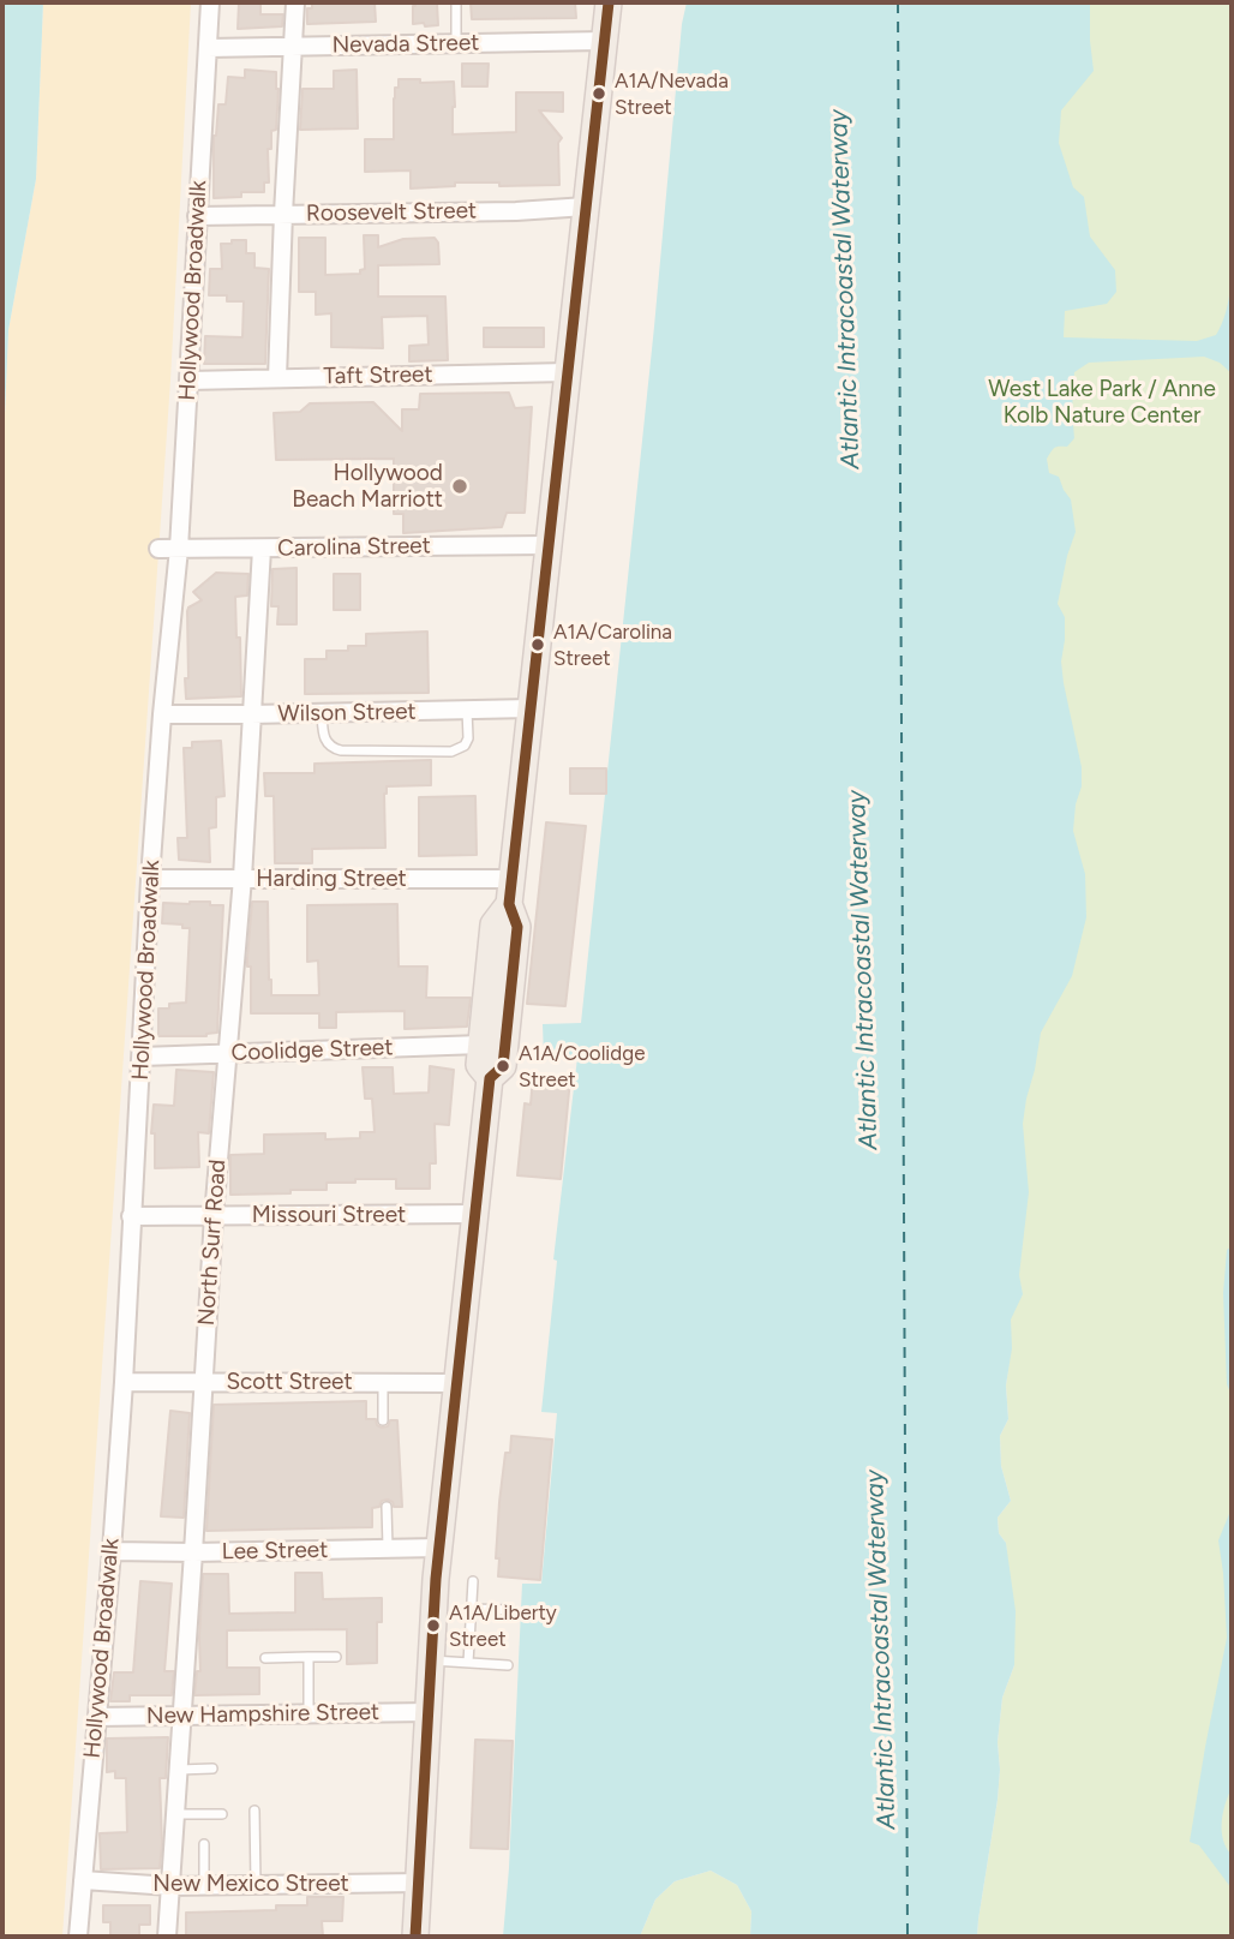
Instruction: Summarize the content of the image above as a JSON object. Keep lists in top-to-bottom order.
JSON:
{
  "streets": {
    "street": [
      "Nevada Street",
      "Roosevelt Street",
      "Hollywood Broadwalk",
      "Taft Street",
      "Carolina Street",
      "Wilson Street",
      "Harding Street",
      "Coolidge Street",
      "Missouri Street",
      "North Surf Road",
      "Scott Street",
      "Lee Street",
      "New Hampshire Street",
      "New Mexico Street"
    ]
  },
  "crossings": [
    ["Nevada Street", "Hollywood Broadwalk"],
    ["Roosevelt Street", "Hollywood Broadwalk"],
    ["Hollywood Broadwalk", "Taft Street"],
    ["Hollywood Broadwalk", "Carolina Street"],
    ["Hollywood Broadwalk", "Wilson Street"],
    ["Hollywood Broadwalk", "Harding Street"],
    ["Hollywood Broadwalk", "Coolidge Street"],
    ["Hollywood Broadwalk", "Missouri Street"],
    ["Hollywood Broadwalk", "Scott Street"],
    ["Hollywood Broadwalk", "Lee Street"],
    ["Hollywood Broadwalk", "New Hampshire Street"],
    ["Hollywood Broadwalk", "New Mexico Street"],
    ["Carolina Street", "North Surf Road"],
    ["Wilson Street", "North Surf Road"],
    ["Harding Street", "North Surf Road"],
    ["Coolidge Street", "North Surf Road"],
    ["Missouri Street", "North Surf Road"],
    ["North Surf Road", "Scott Street"],
    ["North Surf Road", "Lee Street"],
    ["North Surf Road", "New Hampshire Street"],
    ["North Surf Road", "New Mexico Street"]
  ],
  "water": ["Atlantic Intracoastal Waterway"],
  "parks": ["West Lake Park / Anne Kolb Nature Center"],
  "places": [
    "A1A/Nevada Street",
    "Hollywood Beach Marriott",
    "A1A/Carolina Street",
    "A1A/Coolidge Street",
    "A1A/Liberty Street"
  ]
}
